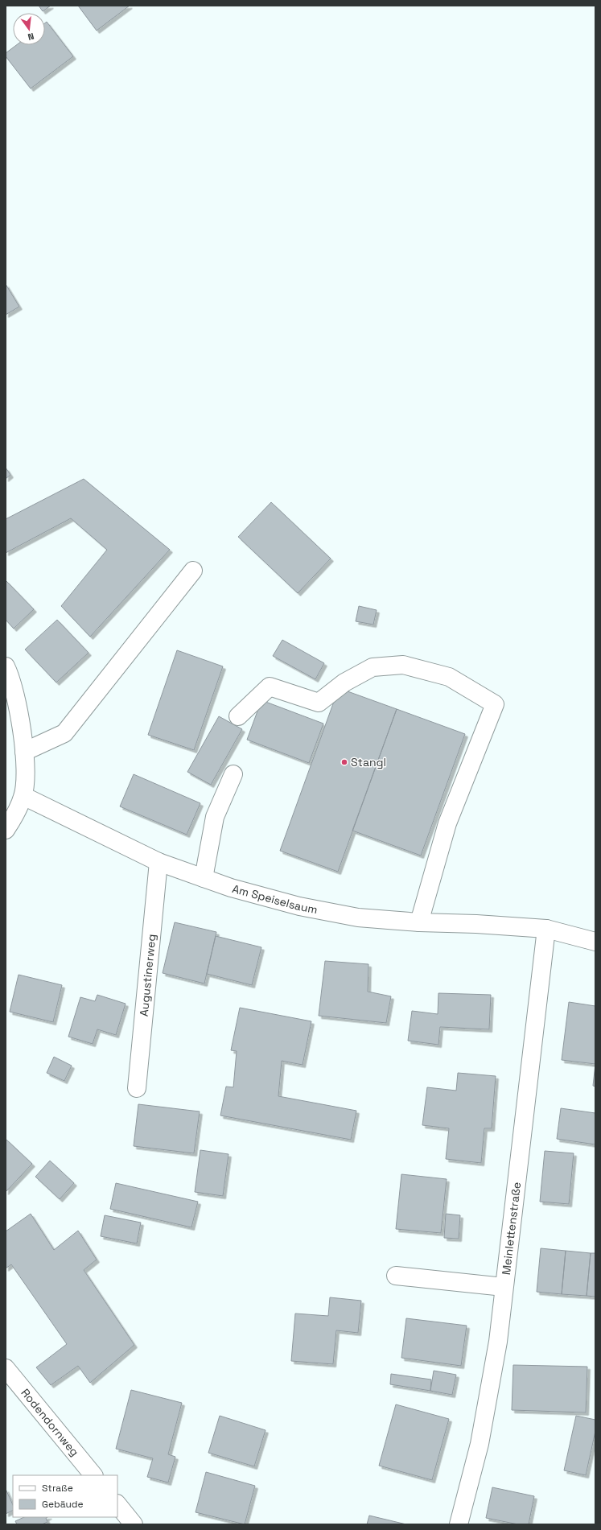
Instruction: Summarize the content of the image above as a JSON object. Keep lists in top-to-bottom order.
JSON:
{
  "streets": {
    "street": [
      "Am Speiselsaum",
      "Augustinerweg",
      "Meinlettenstraße",
      "Rodendornweg"
    ]
  },
  "crossings": [
    ["Am Speiselsaum", "Augustinerweg"],
    ["Am Speiselsaum", "Meinlettenstraße"]
  ],
  "places": ["Stangl"],
  "legend": ["Straße", "Gebäude"],
  "north": "bottom"
}
